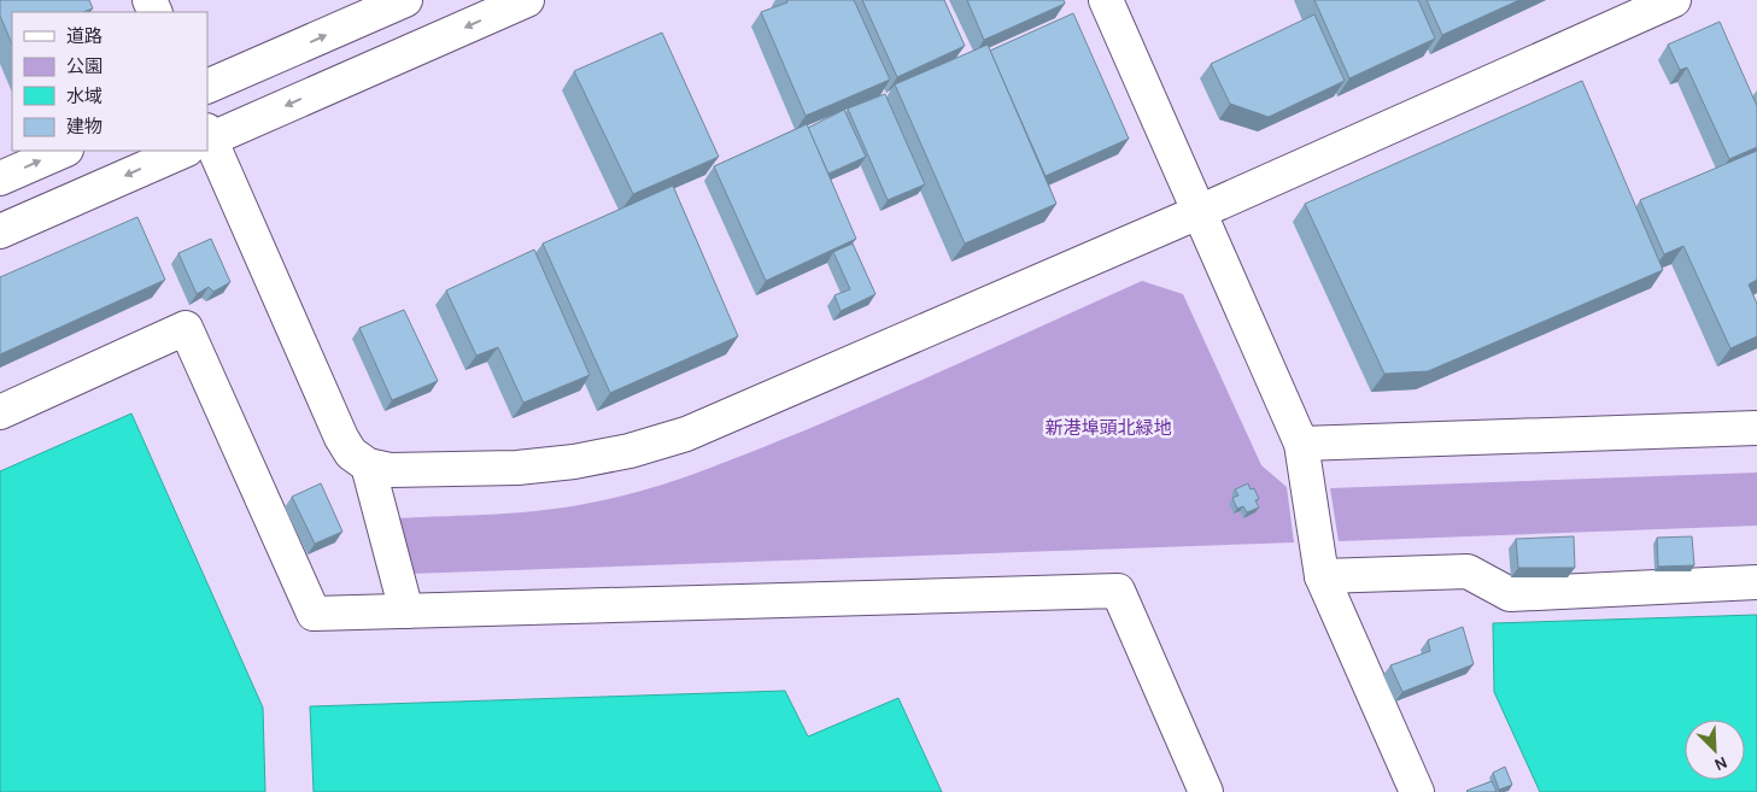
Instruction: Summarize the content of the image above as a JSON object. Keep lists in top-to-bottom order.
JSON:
{
  "parks": ["新港埠頭北緑地"],
  "legend": [
    "道路",
    "公園",
    "水域",
    "建物"
  ],
  "north": "bottom right"
}
